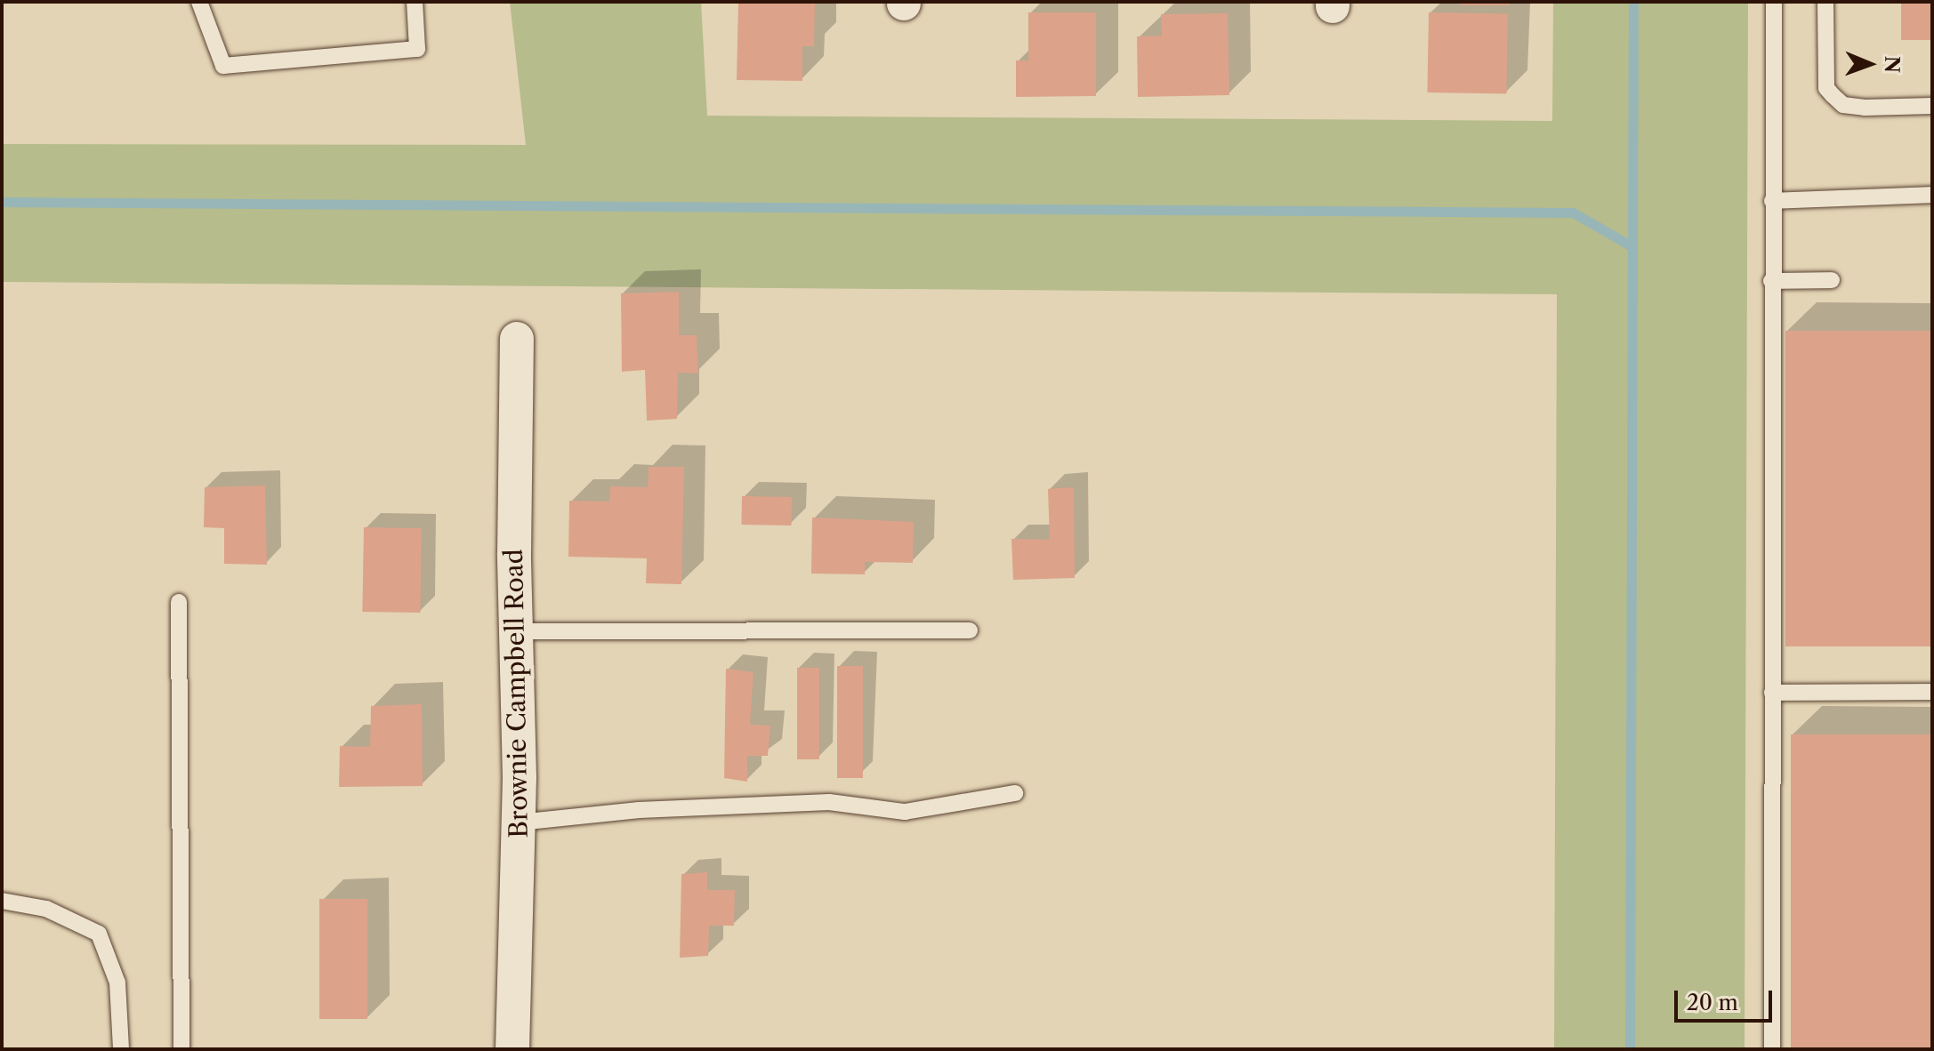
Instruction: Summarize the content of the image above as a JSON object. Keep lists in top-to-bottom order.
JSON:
{
  "streets": {
    "street": ["Brownie Campbell Road"]
  },
  "scale_bar": "20 m",
  "north": "right"
}
